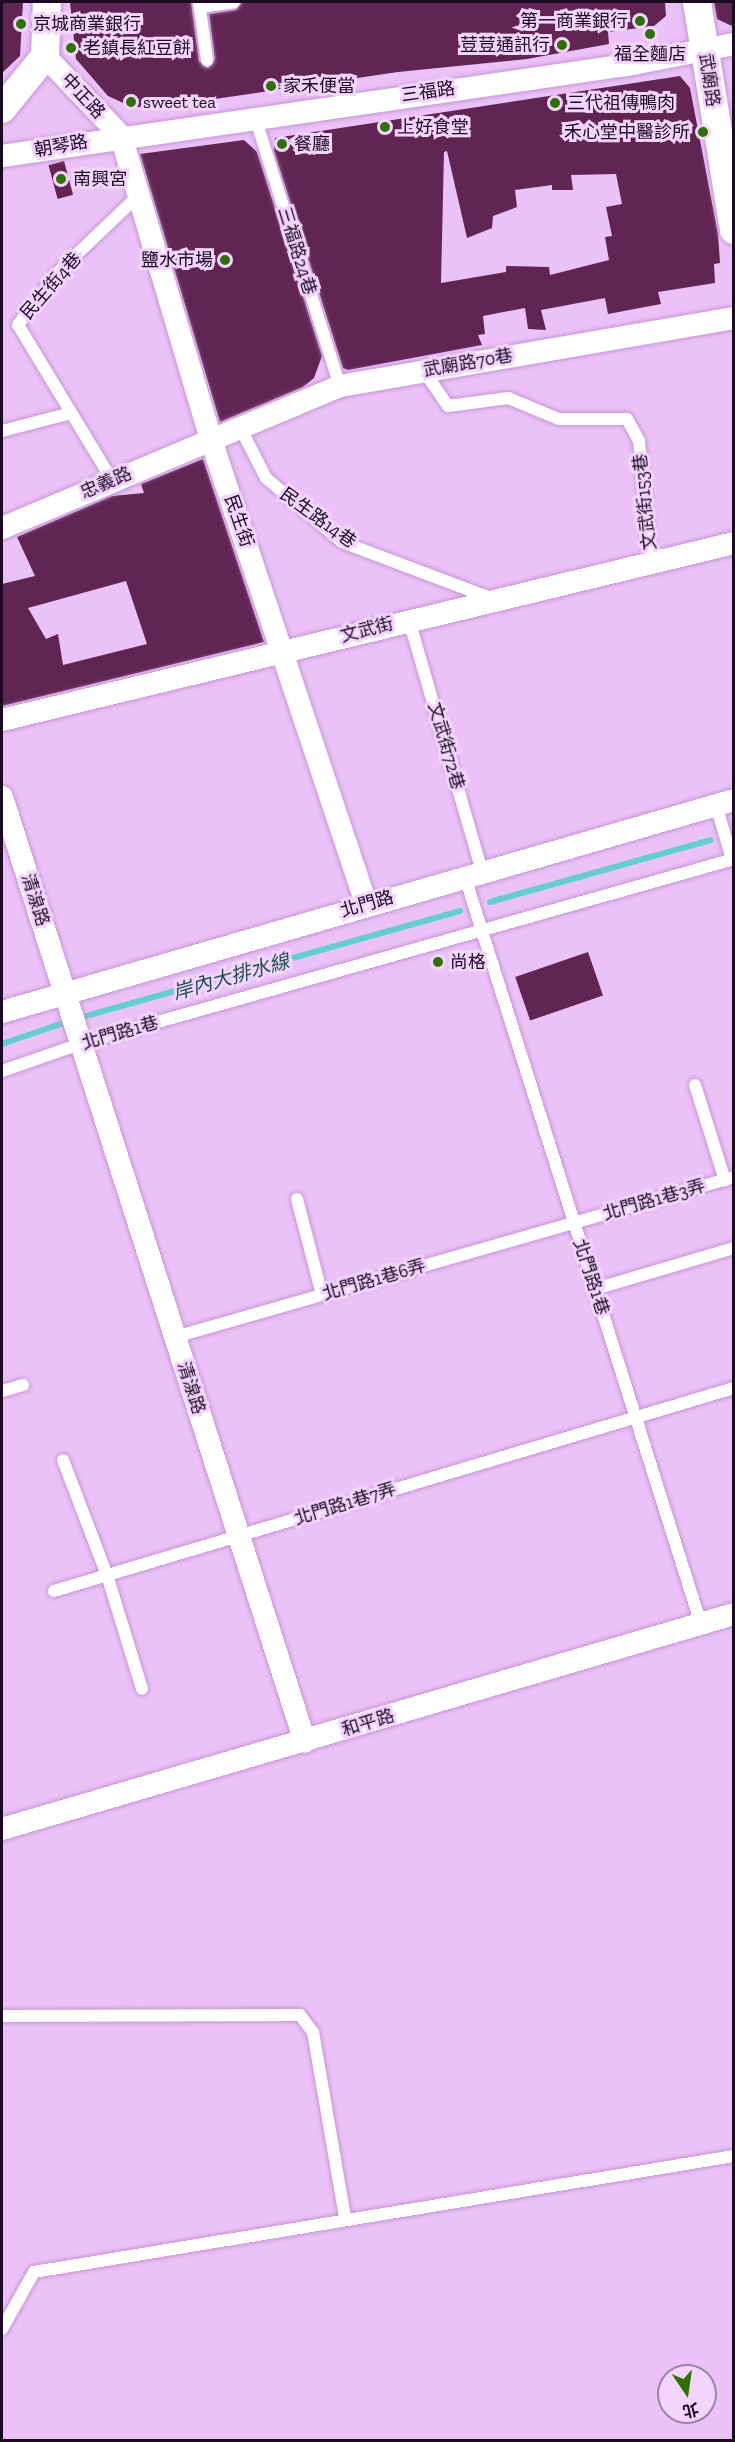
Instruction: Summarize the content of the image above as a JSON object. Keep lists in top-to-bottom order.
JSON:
{
  "streets": {
    "street": [
      "武廟路",
      "三福路",
      "中正路",
      "朝琴路",
      "武廟路70巷",
      "忠義路",
      "民生街",
      "文武街",
      "清湶路",
      "北門路",
      "和平路"
    ],
    "lane": [
      "三福路24巷",
      "民生街4巷",
      "文武街153巷",
      "民生路14巷",
      "文武街72巷",
      "北門路1巷",
      "北門路1巷3弄",
      "北門路1巷6弄",
      "北門路1巷7弄"
    ]
  },
  "crossings": [
    ["武廟路", "三福路"],
    ["三福路", "中正路"],
    ["三福路", "朝琴路"],
    ["三福路", "三福路24巷"],
    ["三福路", "民生街"],
    ["中正路", "朝琴路"],
    ["中正路", "民生街"],
    ["朝琴路", "民生街"],
    ["三福路24巷", "武廟路70巷"],
    ["民生街4巷", "忠義路"],
    ["民生街4巷", "民生街"],
    ["武廟路70巷", "忠義路"],
    ["武廟路70巷", "文武街153巷"],
    ["武廟路70巷", "民生路14巷"],
    ["武廟路70巷", "民生街"],
    ["忠義路", "民生街"],
    ["文武街153巷", "文武街"],
    ["民生路14巷", "文武街"],
    ["民生街", "文武街"],
    ["民生街", "北門路"],
    ["文武街", "文武街72巷"],
    ["文武街72巷", "北門路"],
    ["文武街72巷", "北門路1巷"],
    ["清湶路", "北門路"],
    ["清湶路", "北門路1巷"],
    ["清湶路", "北門路1巷6弄"],
    ["清湶路", "北門路1巷7弄"],
    ["清湶路", "和平路"],
    ["北門路", "北門路1巷"],
    ["北門路1巷", "北門路1巷3弄"],
    ["北門路1巷", "北門路1巷6弄"],
    ["北門路1巷", "北門路1巷7弄"],
    ["北門路1巷", "和平路"],
    ["北門路1巷3弄", "北門路1巷6弄"]
  ],
  "water": ["岸內大排水線"],
  "places": [
    "第一商業銀行",
    "京城商業銀行",
    "福全麵店",
    "荳荳通訊行",
    "老鎮長紅豆餅",
    "家禾便當",
    "sweet tea",
    "三代祖傳鴨肉",
    "上好食堂",
    "禾心堂中醫診所",
    "餐廳",
    "南興宮",
    "鹽水市場",
    "尚格"
  ],
  "north": "bottom"
}
